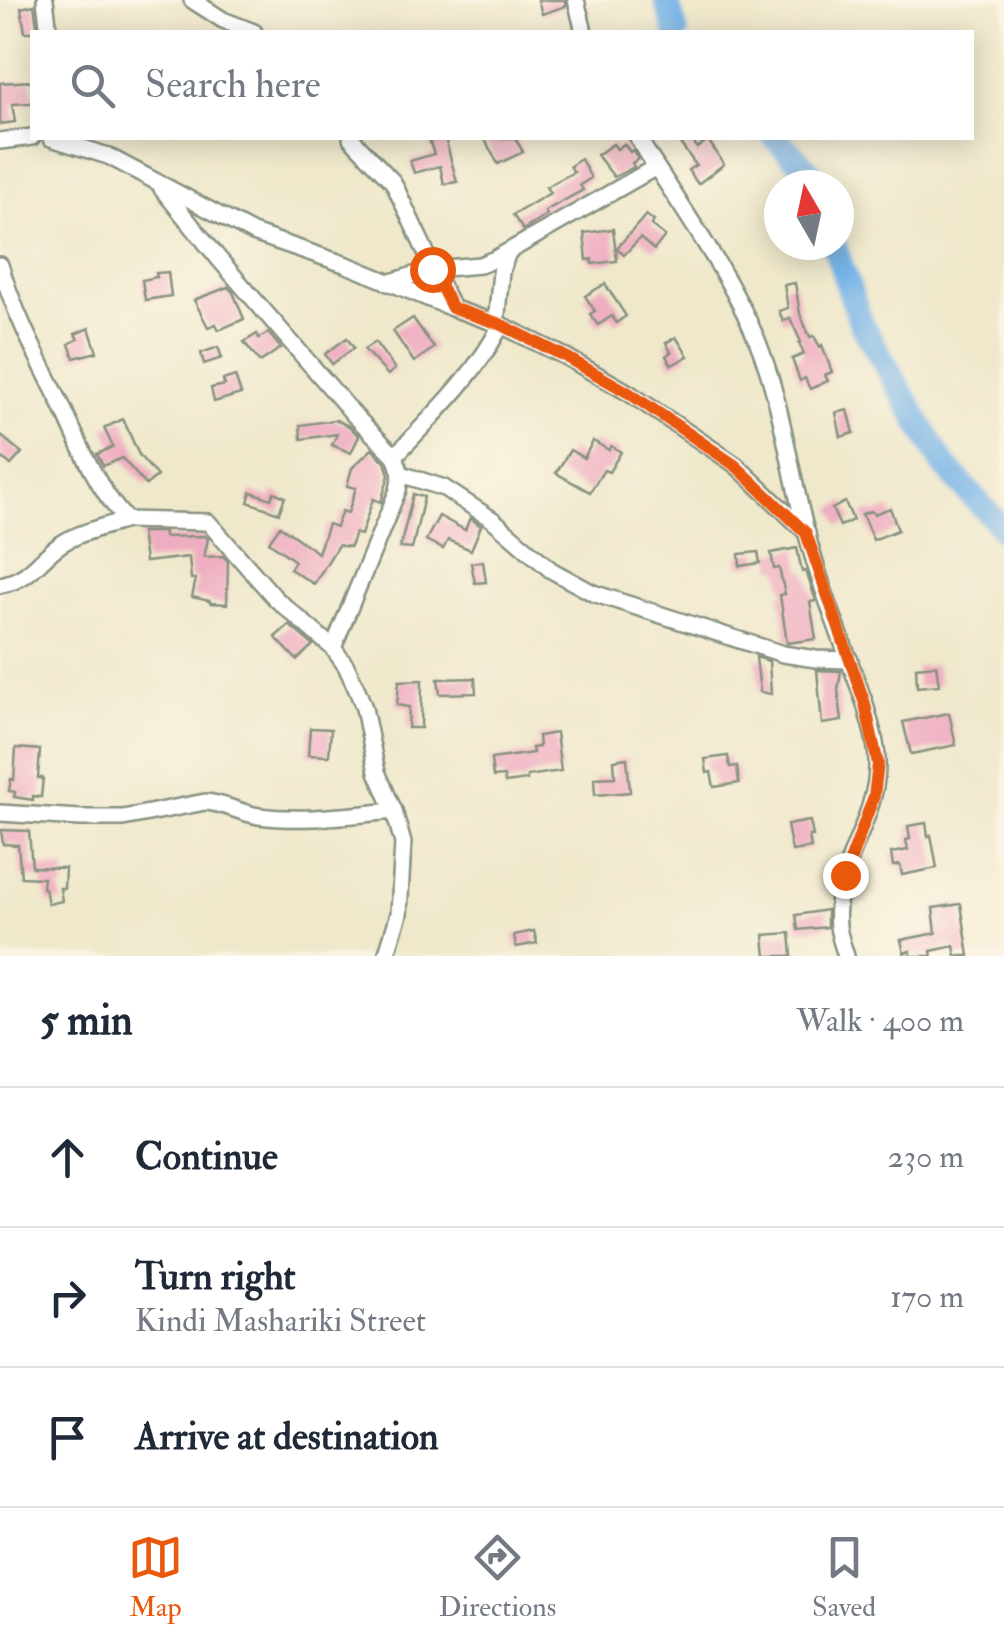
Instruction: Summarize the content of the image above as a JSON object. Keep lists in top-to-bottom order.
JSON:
{
  "north": "top",
  "page": {
    "search": "Search here",
    "heading": ["5 min", "Walk · 400 m"],
    "list": [
      ["Continue", "230 m"],
      ["Turn right", "Kindi Mashariki Street", "170 m"],
      "Arrive at destination"
    ],
    "nav": ["Map", "Directions", "Saved"]
  }
}
